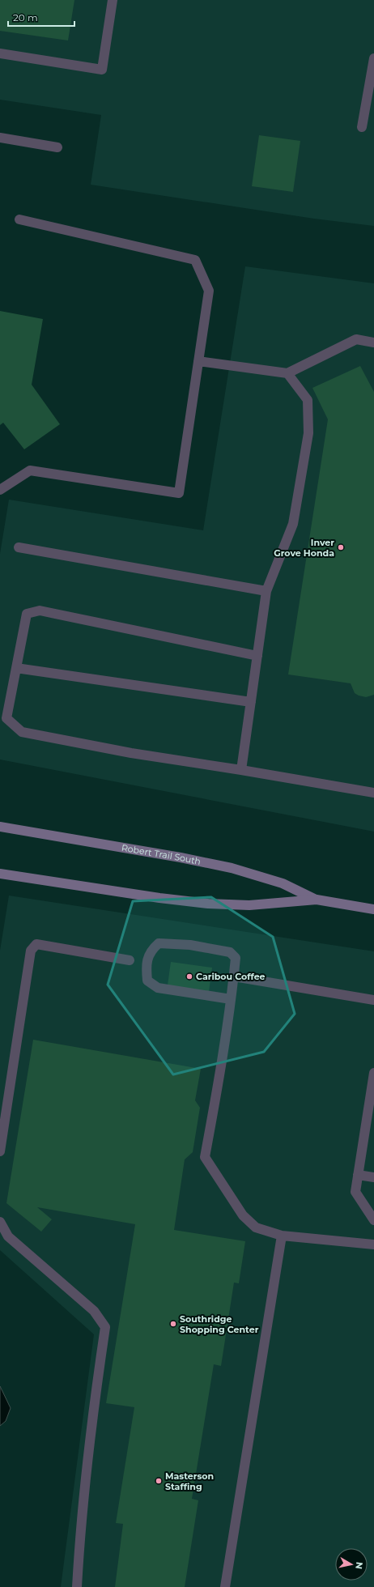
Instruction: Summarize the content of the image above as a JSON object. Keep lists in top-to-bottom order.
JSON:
{
  "streets": {
    "main road": ["Robert Trail South"]
  },
  "places": [
    "Inver Grove Honda",
    "Caribou Coffee",
    "Southridge Shopping Center",
    "Masterson Staffing"
  ],
  "scale_bar": "20 m",
  "north": "right"
}
